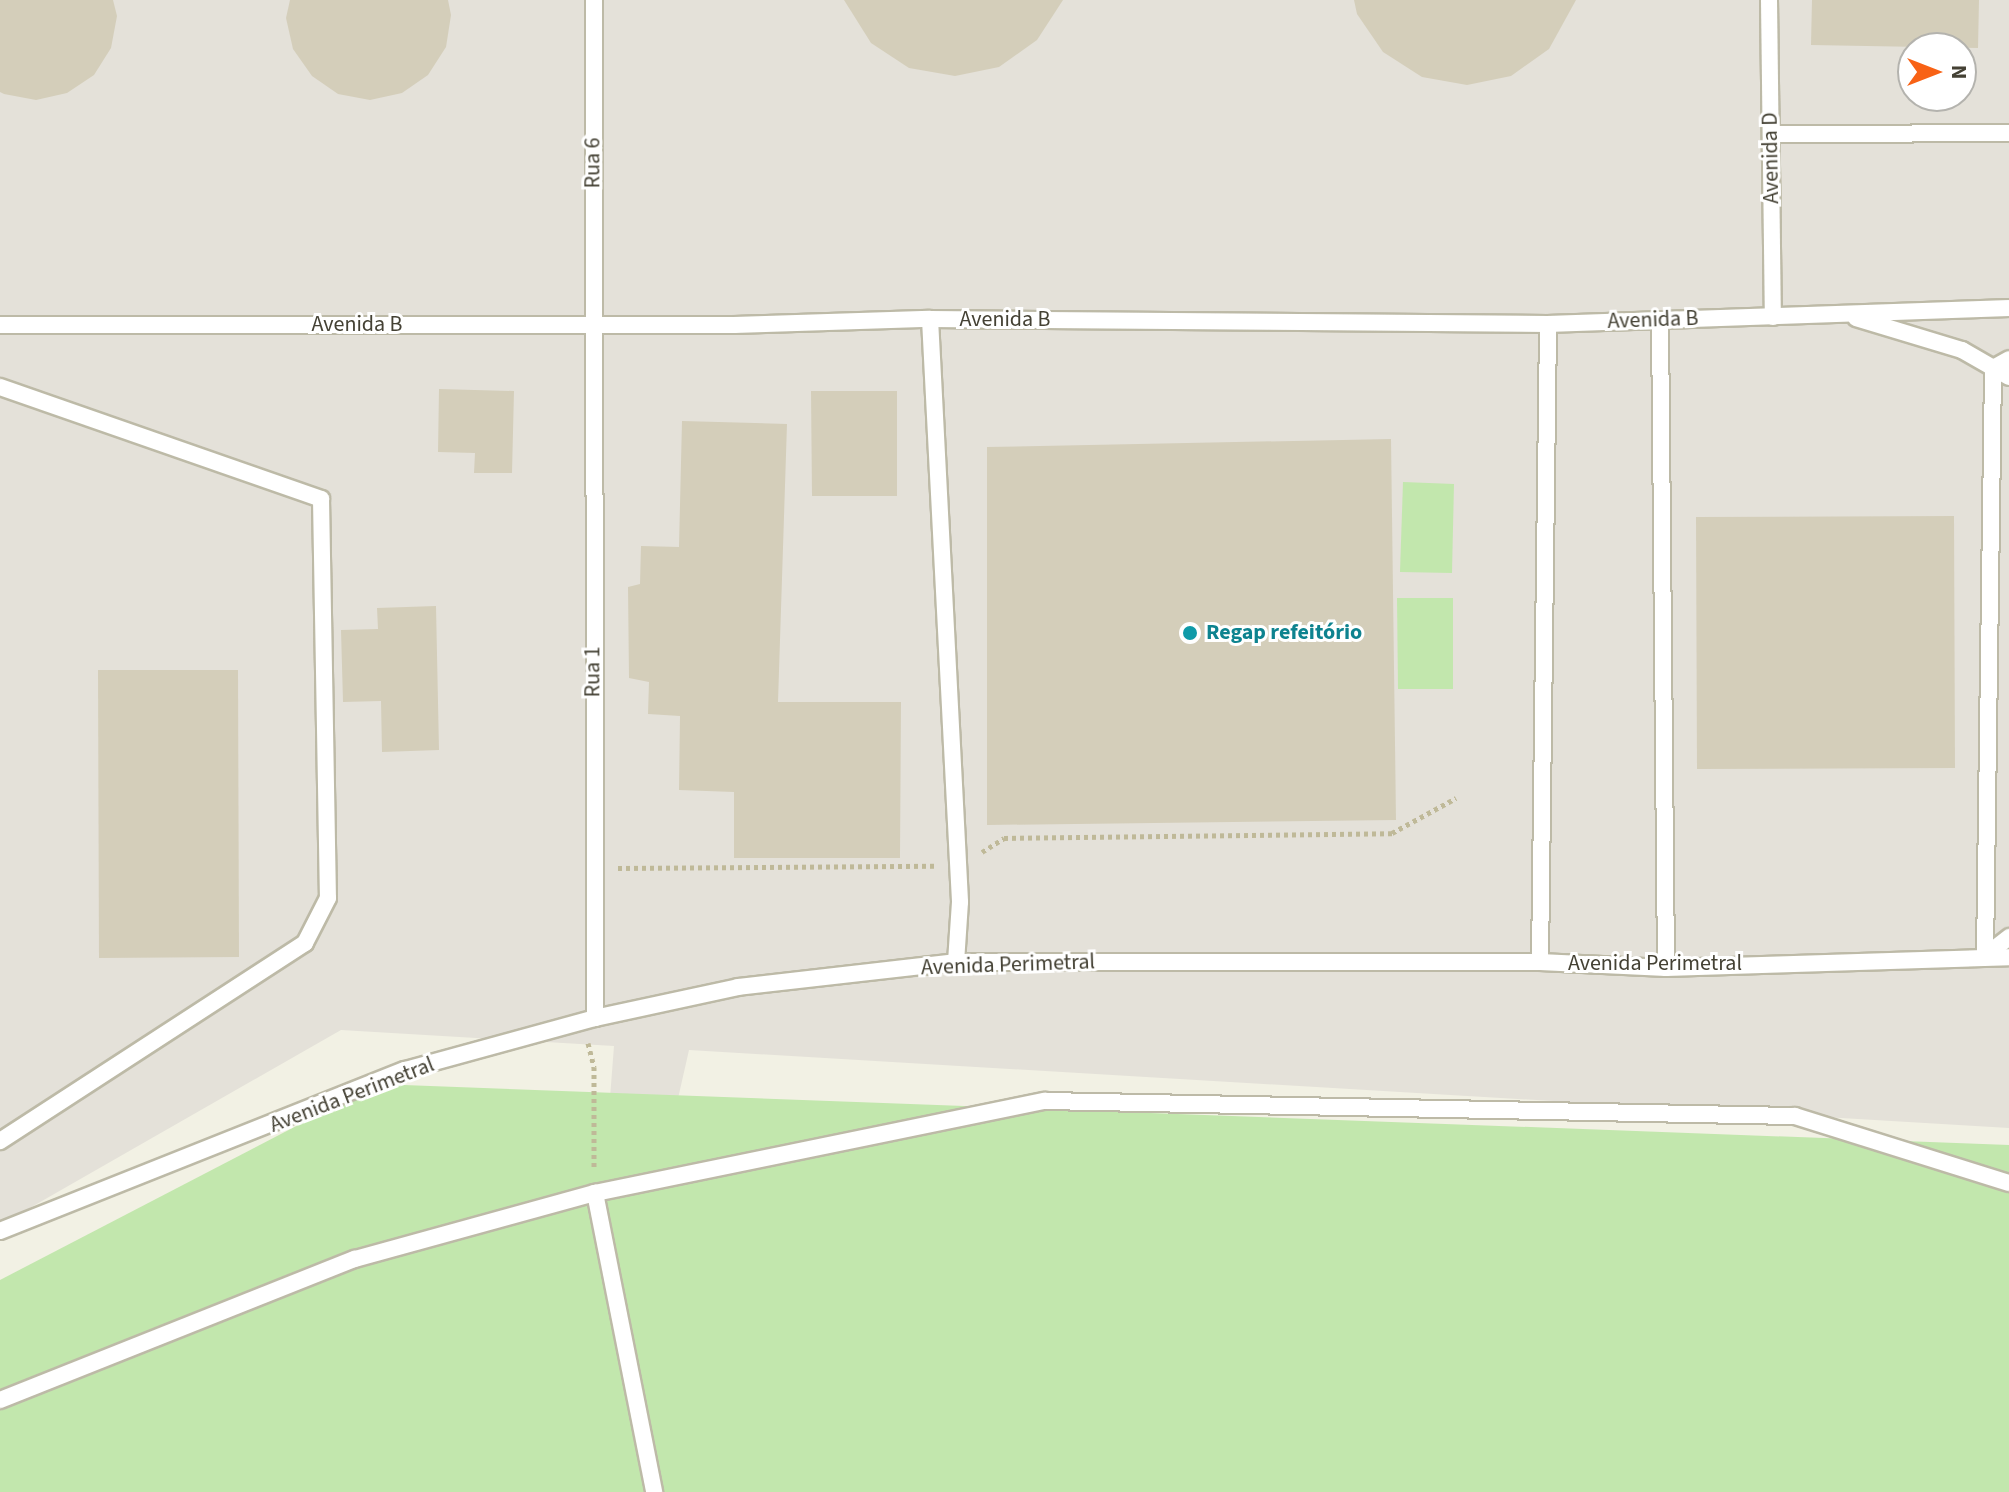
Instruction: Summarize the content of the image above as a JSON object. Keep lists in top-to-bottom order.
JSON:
{
  "streets": {
    "lane": [
      "Avenida D",
      "Rua 6",
      "Avenida B",
      "Rua 1",
      "Avenida Perimetral"
    ]
  },
  "crossings": [
    ["Avenida D", "Avenida B"],
    ["Rua 6", "Avenida B"],
    ["Rua 6", "Rua 1"],
    ["Avenida B", "Rua 1"],
    ["Rua 1", "Avenida Perimetral"]
  ],
  "places": ["Regap refeitório"],
  "north": "right"
}
